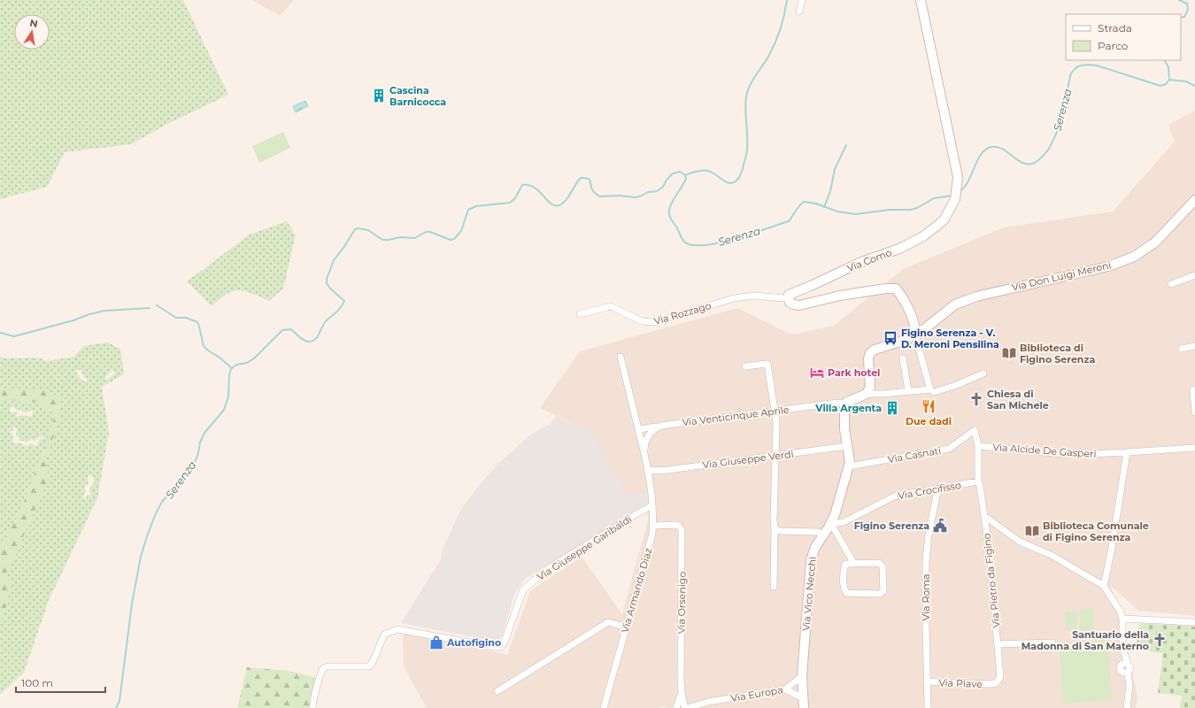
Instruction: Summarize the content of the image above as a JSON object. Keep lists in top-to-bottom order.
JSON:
{
  "streets": {
    "street": [
      "Via Como",
      "Via Don Luigi Meroni",
      "Via Rozzago",
      "Via Venticinque Aprile",
      "Via Alcide De Gasperi",
      "Via Casnati",
      "Via Giuseppe Verdi",
      "Via Crocifisso",
      "Via Giuseppe Garibaldi",
      "Via Pietro da Figino",
      "Via Armando Diaz",
      "Via Vico Necchi",
      "Via Roma",
      "Via Orsenigo",
      "Via Piave",
      "Via Europa"
    ]
  },
  "crossings": [
    ["Via Como", "Via Rozzago"],
    ["Via Venticinque Aprile", "Via Armando Diaz"],
    ["Via Venticinque Aprile", "Via Vico Necchi"],
    ["Via Alcide De Gasperi", "Via Casnati"],
    ["Via Casnati", "Via Vico Necchi"],
    ["Via Giuseppe Verdi", "Via Armando Diaz"],
    ["Via Giuseppe Verdi", "Via Vico Necchi"],
    ["Via Crocifisso", "Via Pietro da Figino"],
    ["Via Crocifisso", "Via Vico Necchi"],
    ["Via Crocifisso", "Via Roma"],
    ["Via Giuseppe Garibaldi", "Via Armando Diaz"],
    ["Via Pietro da Figino", "Via Piave"],
    ["Via Armando Diaz", "Via Orsenigo"],
    ["Via Vico Necchi", "Via Europa"],
    ["Via Roma", "Via Piave"],
    ["Via Orsenigo", "Via Europa"]
  ],
  "water": ["Serenza"],
  "places": {
    "building": ["Cascina Barnicocca", "Villa Argenta"],
    "bus stop": ["Figino Serenza - V. D. Meroni Pensilina"],
    "library": ["Biblioteca di Figino Serenza", "Biblioteca Comunale di Figino Serenza"],
    "hotel": ["Park hotel"],
    "church": ["Chiesa di San Michele", "Santuario della Madonna di San Materno"],
    "restaurant": ["Due dadi"],
    "public building": ["Figino Serenza"],
    "shop": ["Autofigino"]
  },
  "legend": ["Strada", "Parco"],
  "scale_bar": "100 m",
  "north": "top"
}
